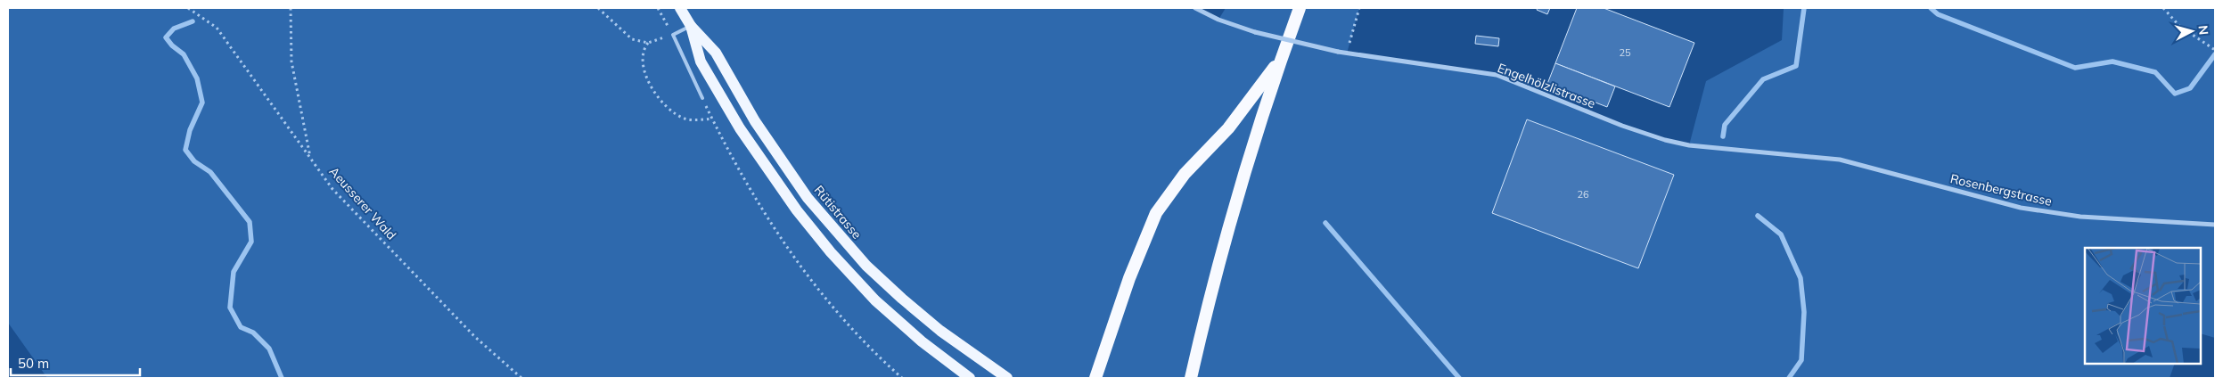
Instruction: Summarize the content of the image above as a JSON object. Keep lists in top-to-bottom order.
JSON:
{
  "streets": {
    "main road": ["Rütistrasse"],
    "street": ["Engelhölzlistrasse", "Rosenbergstrasse"],
    "path": ["Aeusserer Wald"]
  },
  "crossings": [
    ["Engelhölzlistrasse", "Rosenbergstrasse"]
  ],
  "house_numbers": ["25", "26"],
  "scale_bar": "50 m",
  "north": "right"
}
